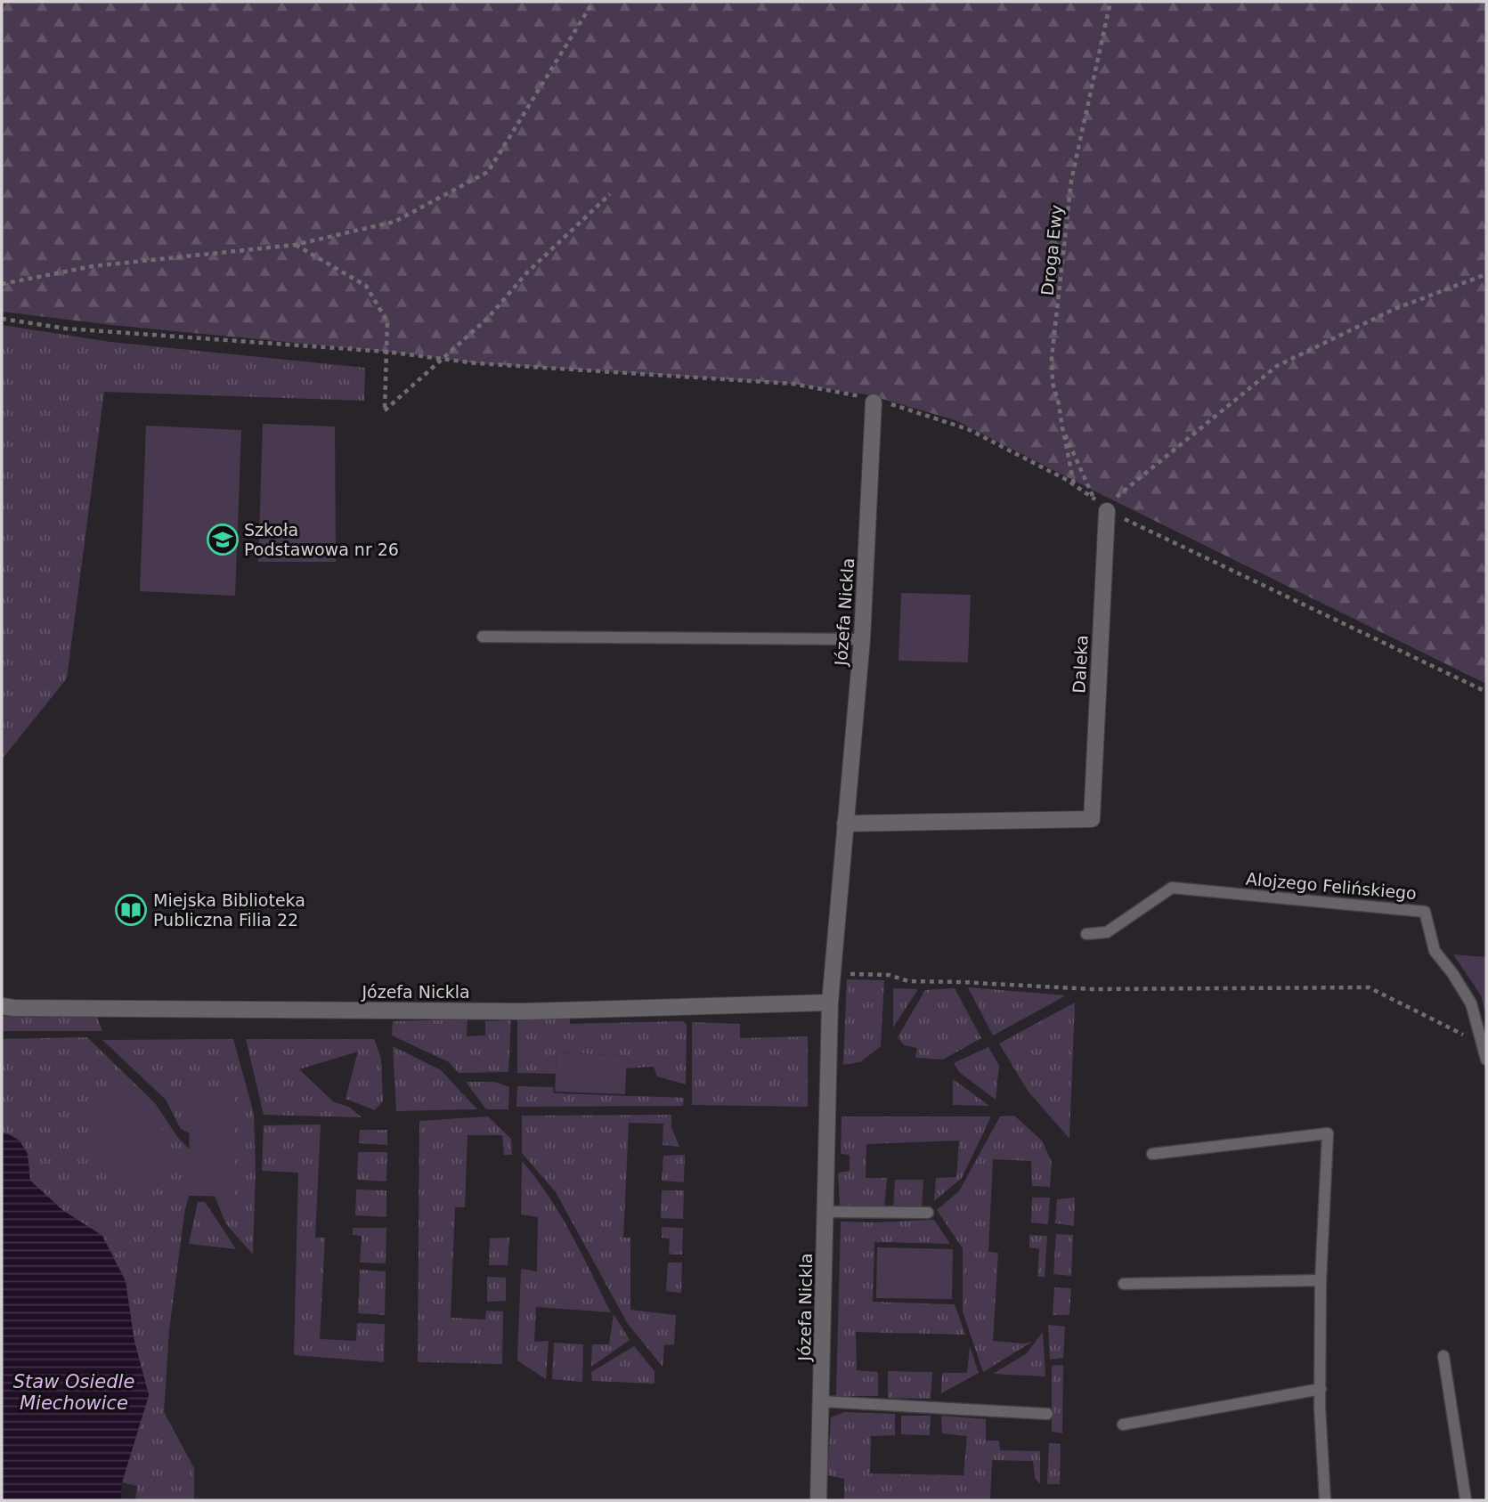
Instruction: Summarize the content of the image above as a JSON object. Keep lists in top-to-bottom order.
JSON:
{
  "streets": {
    "street": ["Józefa Nickla", "Daleka"],
    "lane": ["Alojzego Felińskiego"],
    "path": ["Droga Ewy"]
  },
  "crossings": [
    ["Józefa Nickla", "Daleka"]
  ],
  "water": ["Staw Osiedle Miechowice"],
  "places": {
    "school or university": ["Szkoła Podstawowa nr 26"],
    "library": ["Miejska Biblioteka Publiczna Filia 22"]
  }
}
